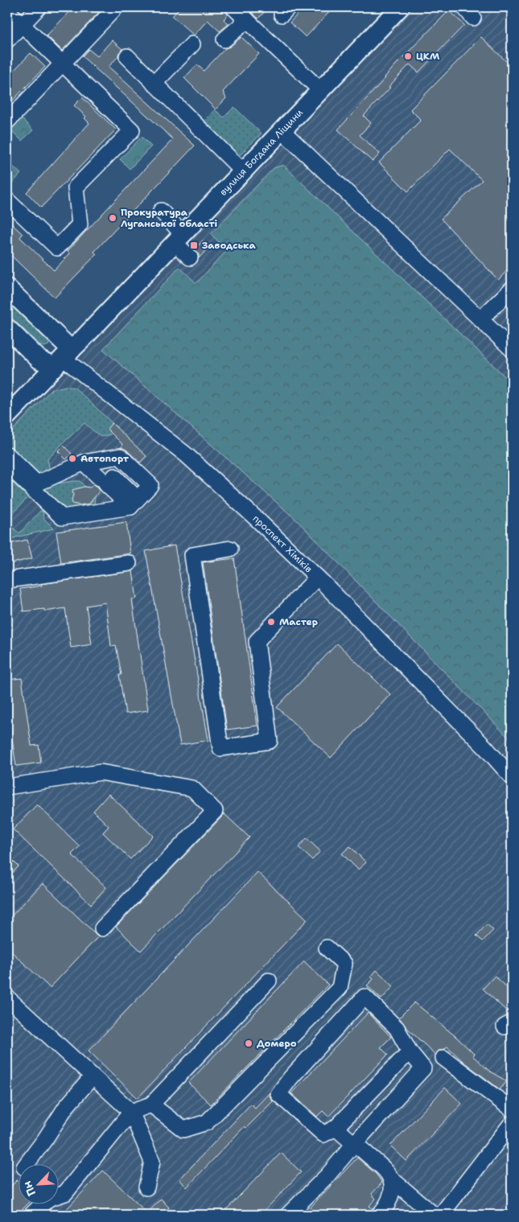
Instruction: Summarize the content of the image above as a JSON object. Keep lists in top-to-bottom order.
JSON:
{
  "streets": {
    "main road": ["вулиця Богдана Ліщини", "проспект Хіміків"]
  },
  "crossings": [
    ["вулиця Богдана Ліщини", "проспект Хіміків"]
  ],
  "places": {
    "other": [
      "ЦКМ",
      "Прокуратура Луганської області",
      "Автопорт",
      "Мастер",
      "Домеро"
    ],
    "transit": ["Заводська"]
  },
  "north": "bottom left"
}
